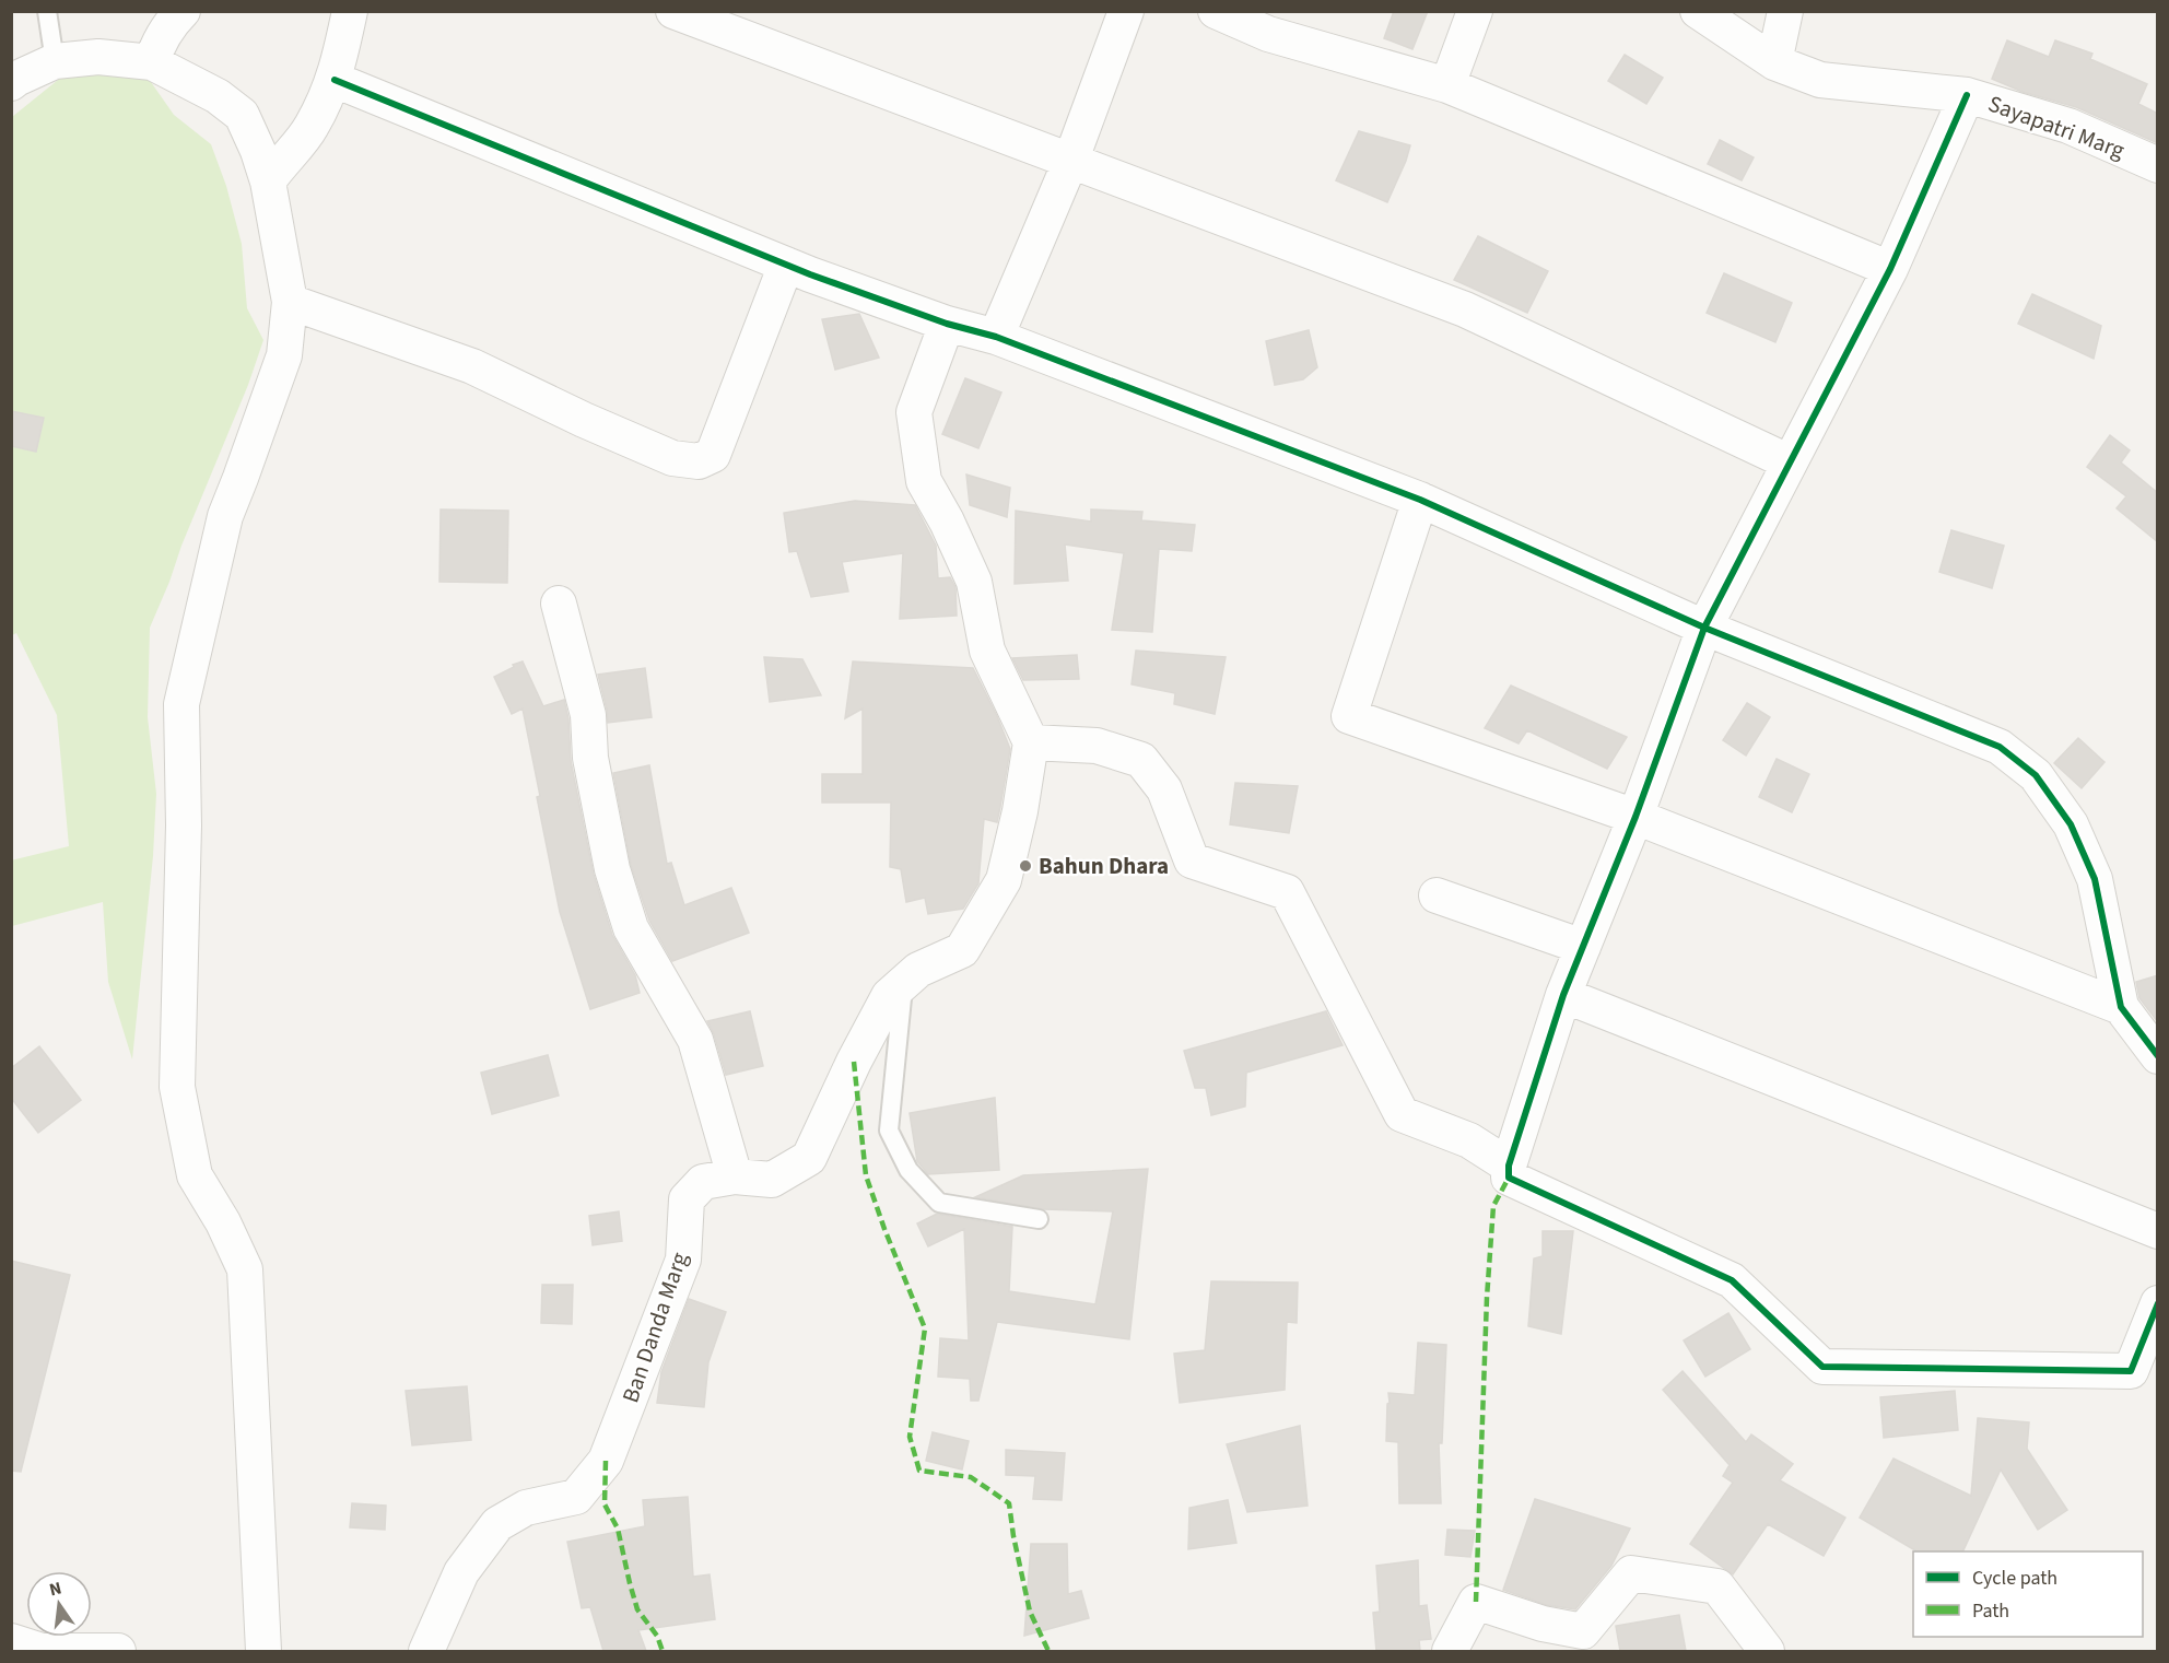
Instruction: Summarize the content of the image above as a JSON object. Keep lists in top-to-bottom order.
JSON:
{
  "streets": {
    "street": ["Sayapatri Marg", "Ban Danda Marg"]
  },
  "places": ["Bahun Dhara"],
  "legend": ["Cycle path", "Path"],
  "north": "top"
}
